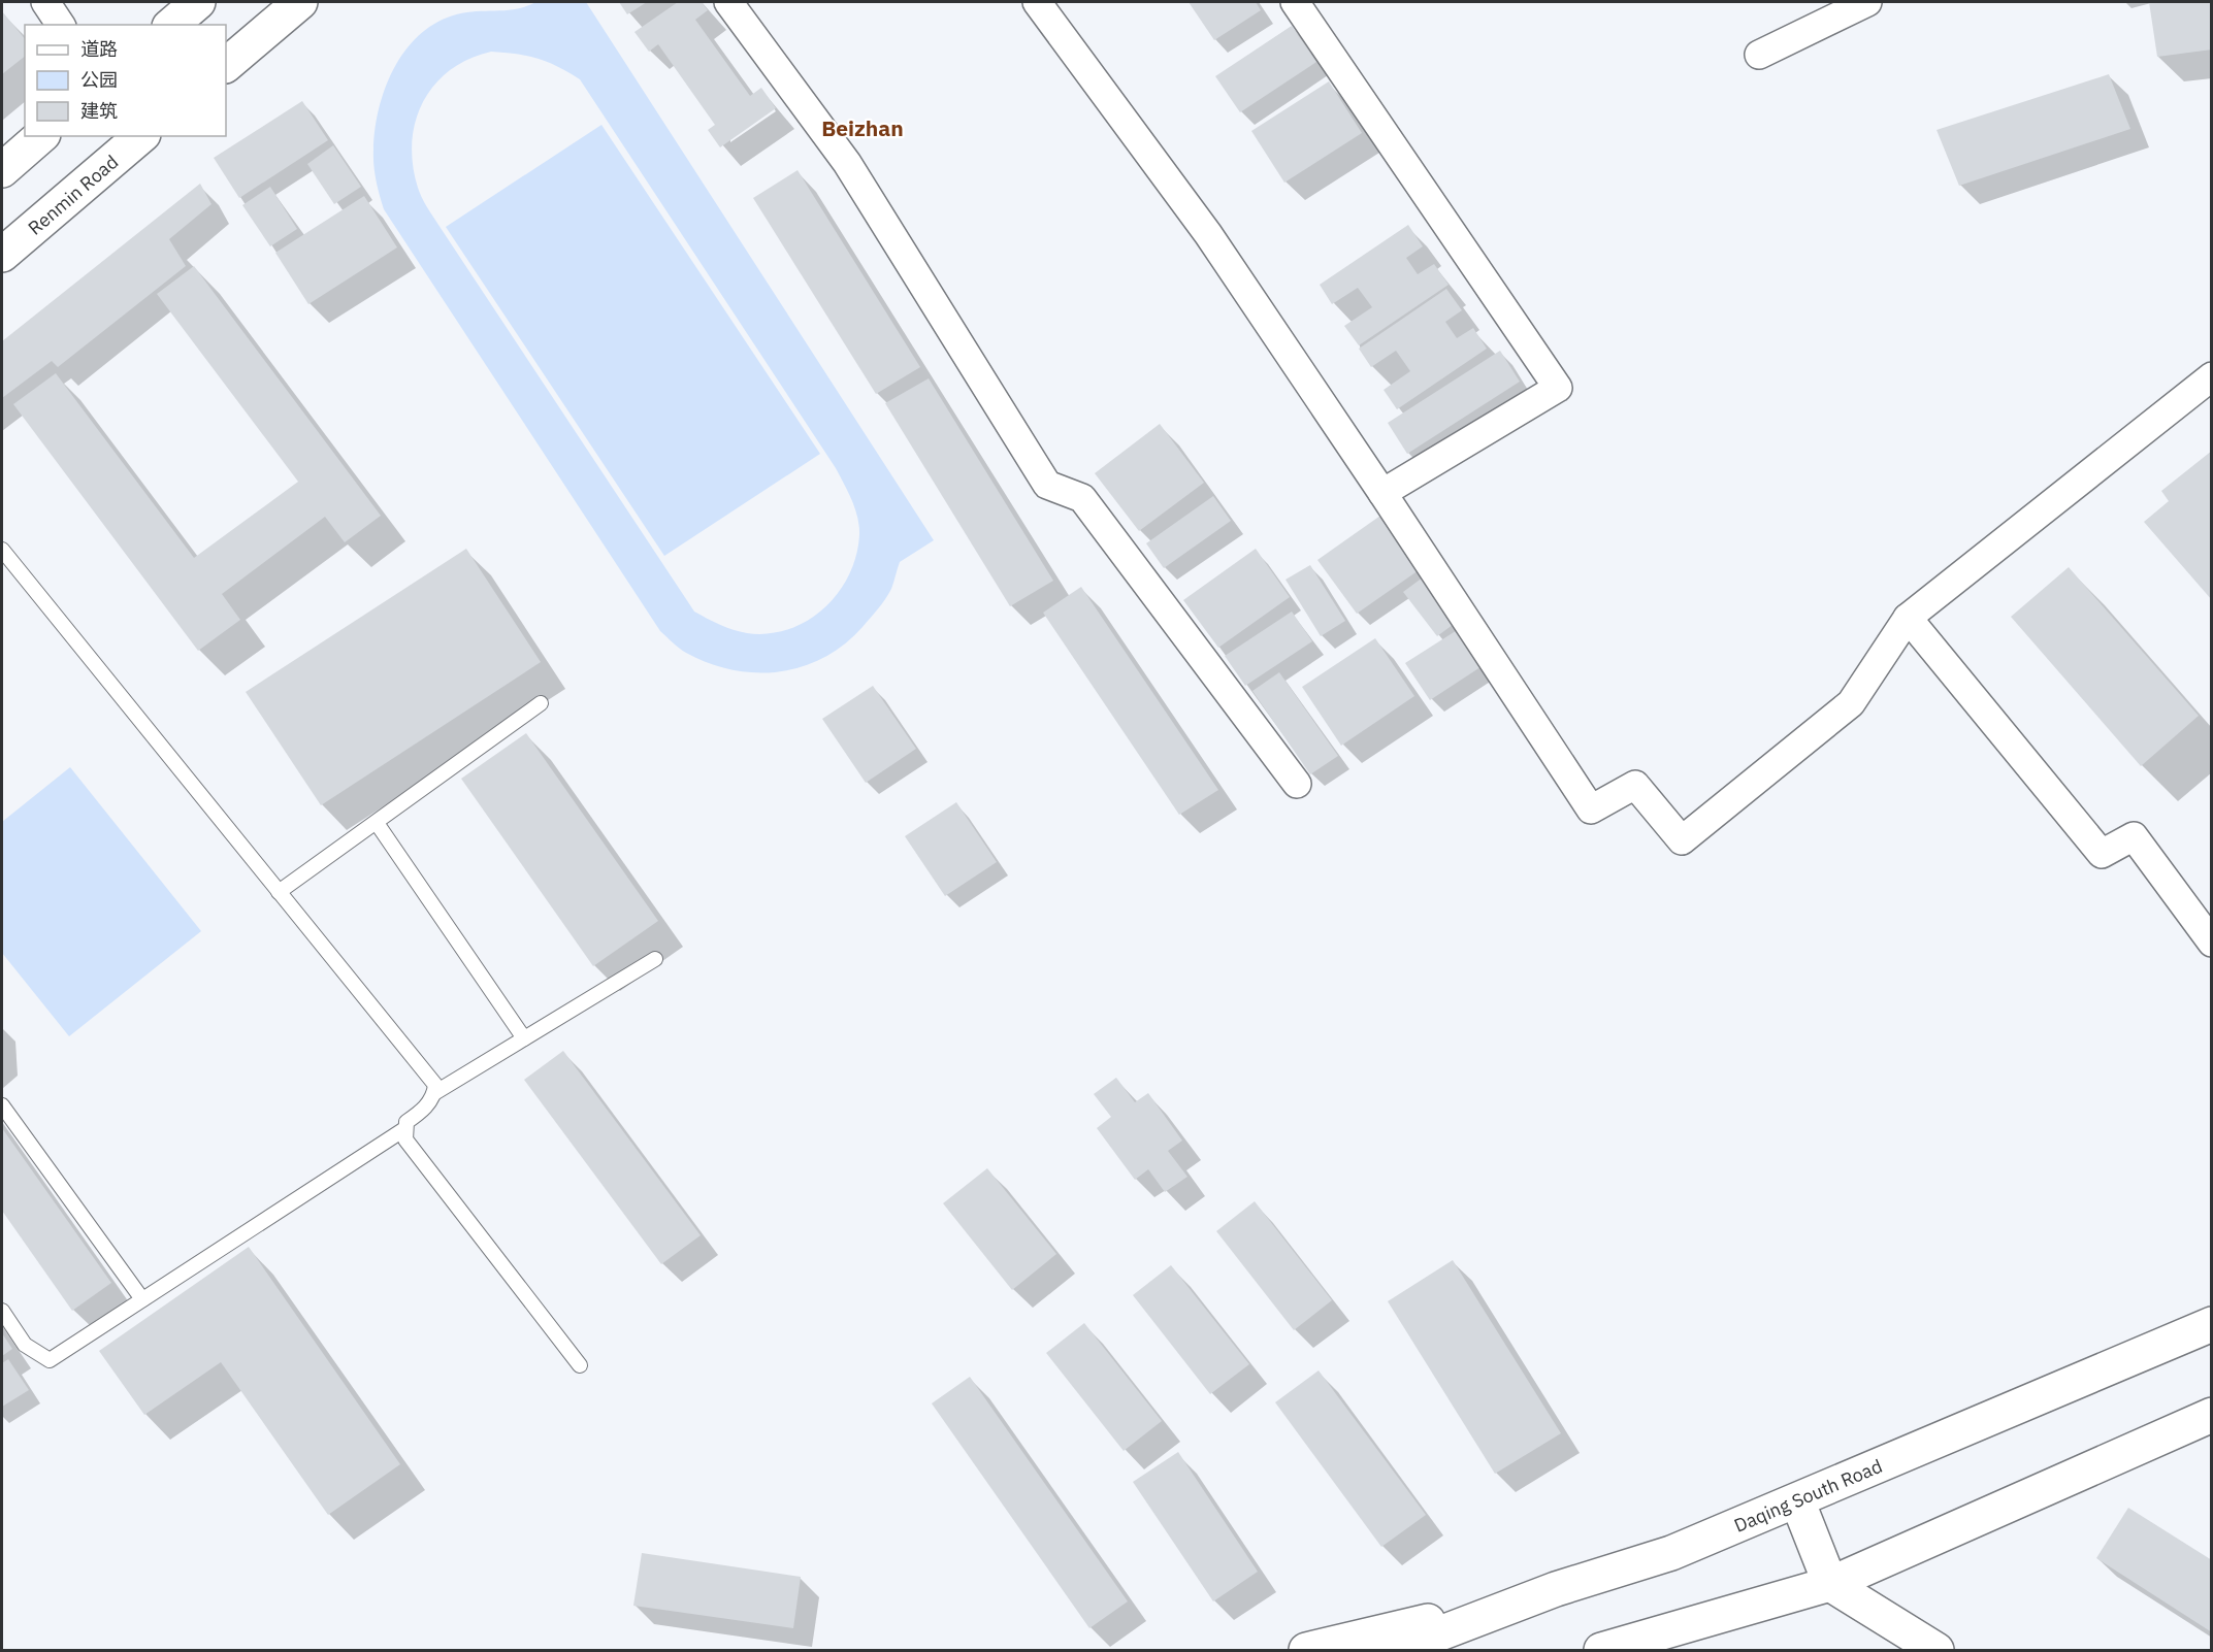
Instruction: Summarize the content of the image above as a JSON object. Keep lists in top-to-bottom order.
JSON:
{
  "streets": {
    "main road": ["Renmin Road", "Daqing South Road"]
  },
  "districts": ["Beizhan"],
  "legend": ["道路", "公园", "建筑"]
}
